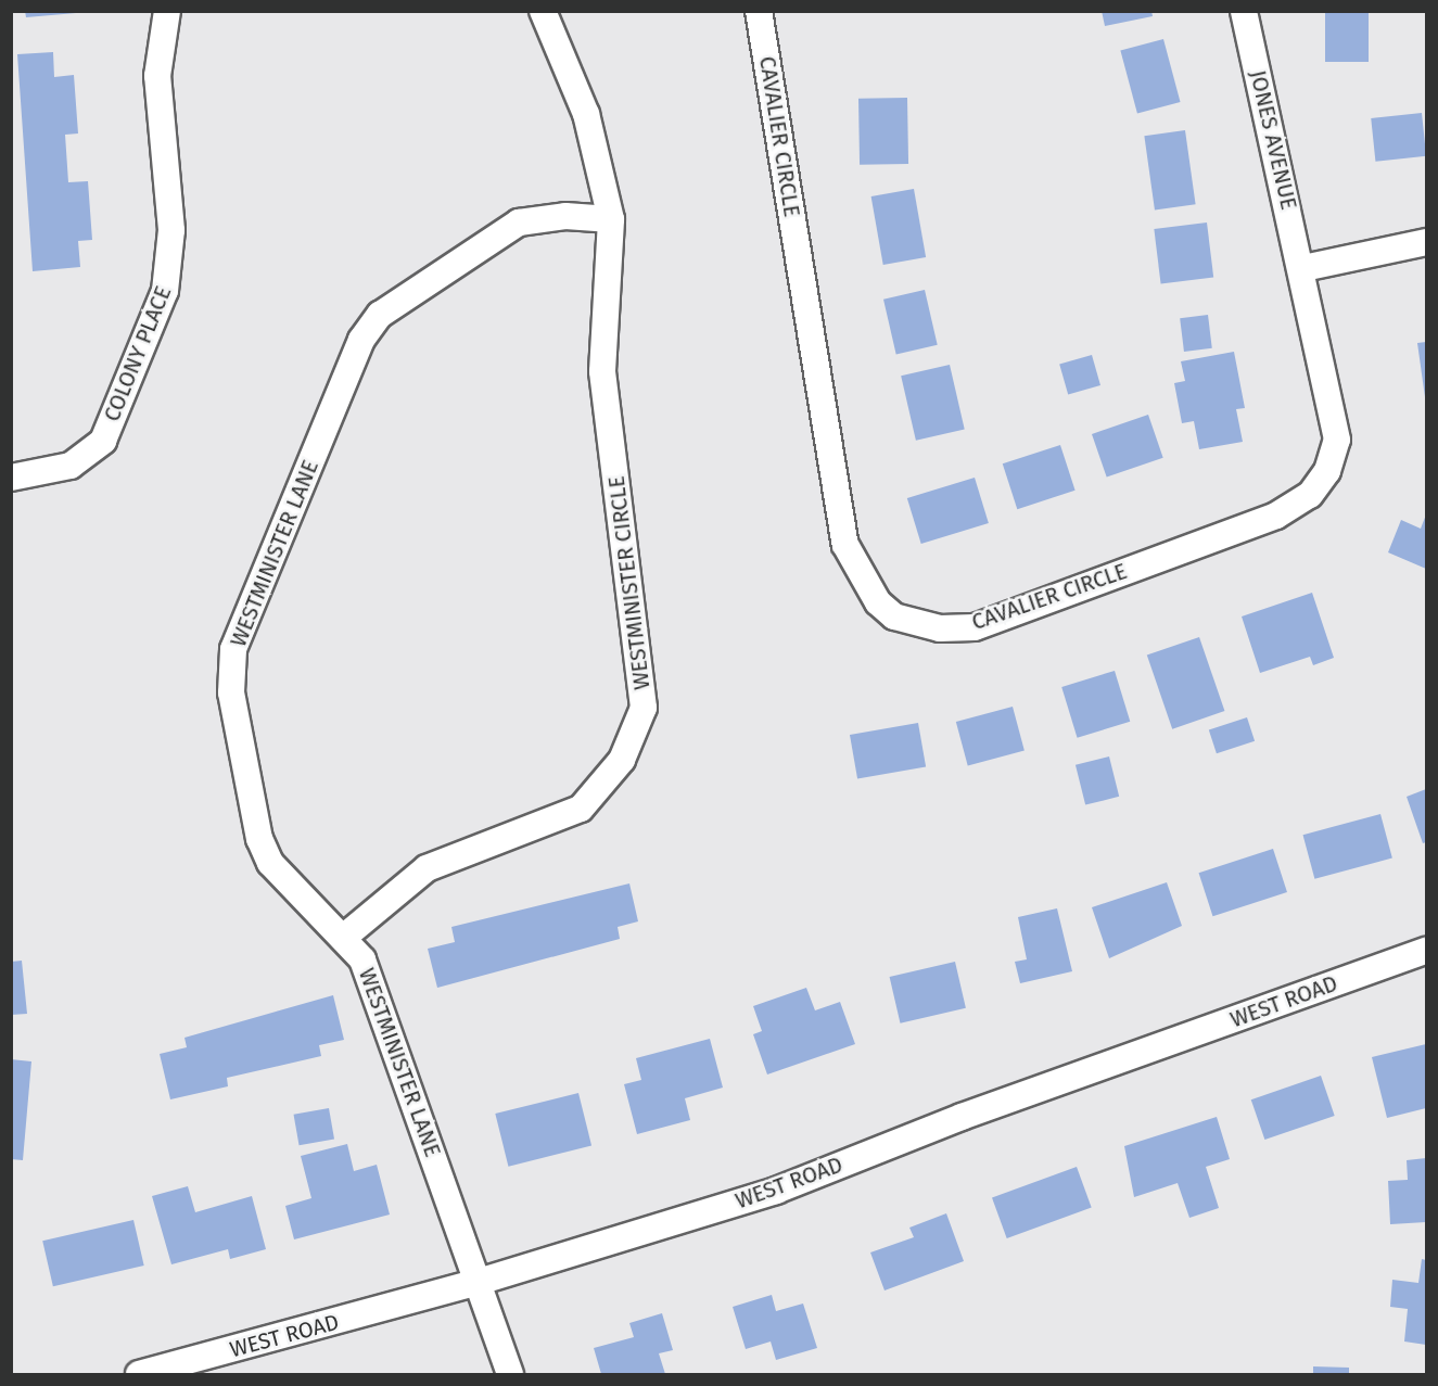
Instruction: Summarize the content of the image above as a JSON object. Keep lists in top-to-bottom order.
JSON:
{
  "streets": {
    "street": [
      "CAVALIER CIRCLE",
      "JONES AVENUE",
      "COLONY PLACE",
      "WESTMINISTER LANE",
      "WESTMINISTER CIRCLE",
      "WEST ROAD"
    ]
  },
  "crossings": [
    ["CAVALIER CIRCLE", "JONES AVENUE"],
    ["WESTMINISTER LANE", "WESTMINISTER CIRCLE"],
    ["WESTMINISTER LANE", "WEST ROAD"]
  ]
}
